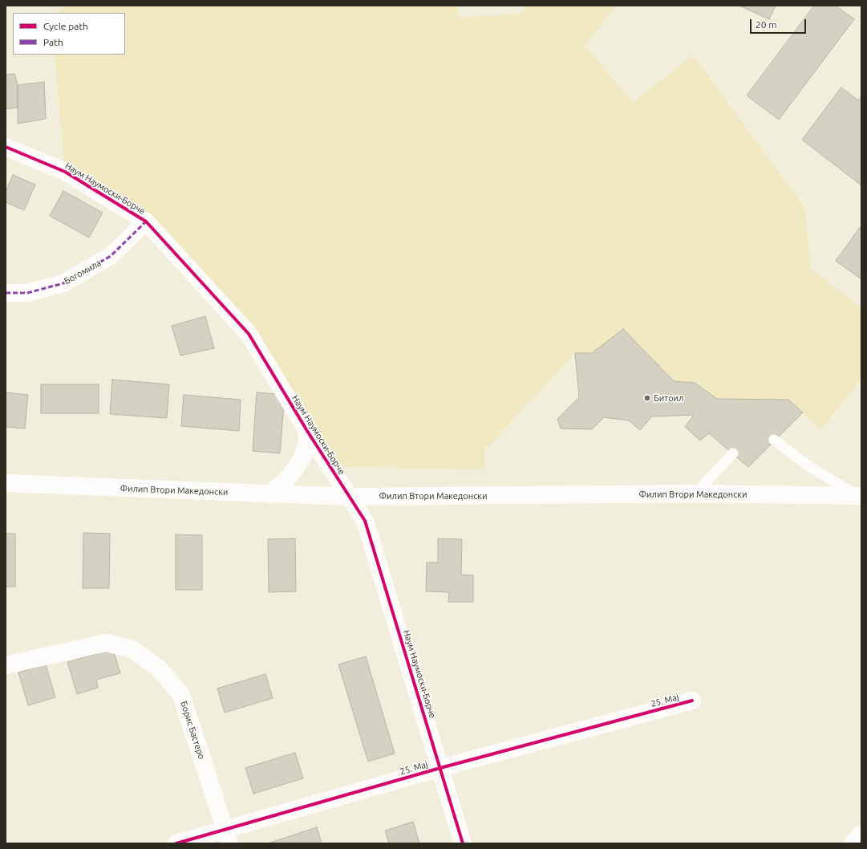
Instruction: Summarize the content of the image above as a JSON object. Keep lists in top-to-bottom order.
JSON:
{
  "streets": {
    "street": [
      "Наум Наумоски-Борче",
      "Богомила",
      "Филип Втори Македонски",
      "25. Мај",
      "Борис Бастеро"
    ]
  },
  "crossings": [
    ["Наум Наумоски-Борче", "Богомила"],
    ["Наум Наумоски-Борче", "Филип Втори Македонски"],
    ["Наум Наумоски-Борче", "25. Мај"],
    ["25. Мај", "Борис Бастеро"]
  ],
  "places": ["Битоил"],
  "legend": ["Cycle path", "Path"],
  "scale_bar": "20 m"
}
